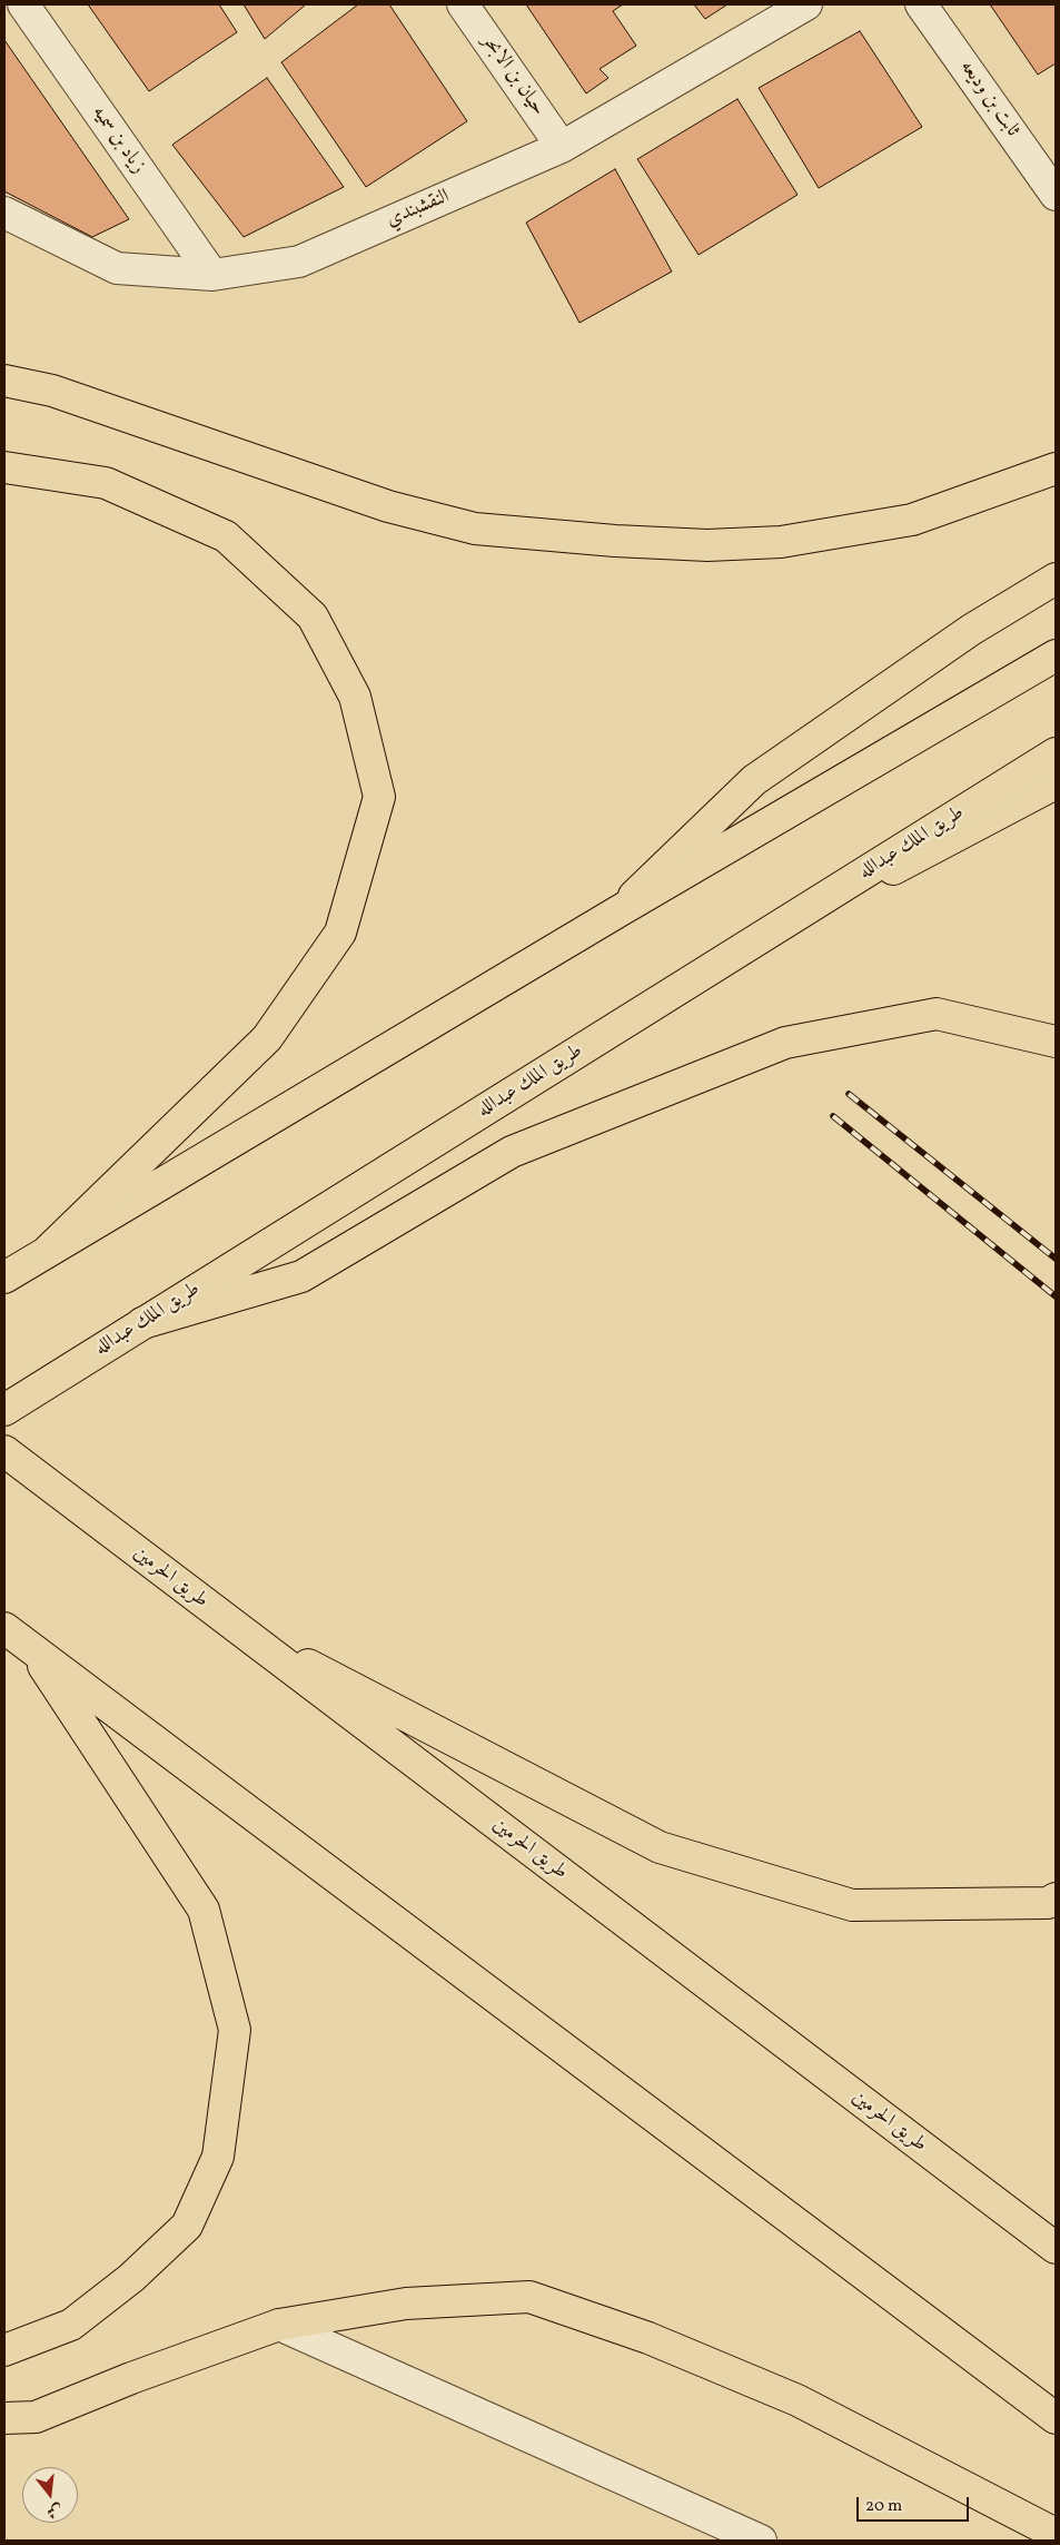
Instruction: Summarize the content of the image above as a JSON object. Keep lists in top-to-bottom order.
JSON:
{
  "streets": {
    "main road": ["طريق الملك عبدالله", "طريق الحرمين"],
    "street": [
      "حيان بن الابحر",
      "ثابت بن وديعه",
      "زياد بن سميه",
      "النقشبندي"
    ]
  },
  "crossings": [
    ["حيان بن الابحر", "النقشبندي"],
    ["زياد بن سميه", "النقشبندي"]
  ],
  "scale_bar": "20 m",
  "north": "bottom"
}
